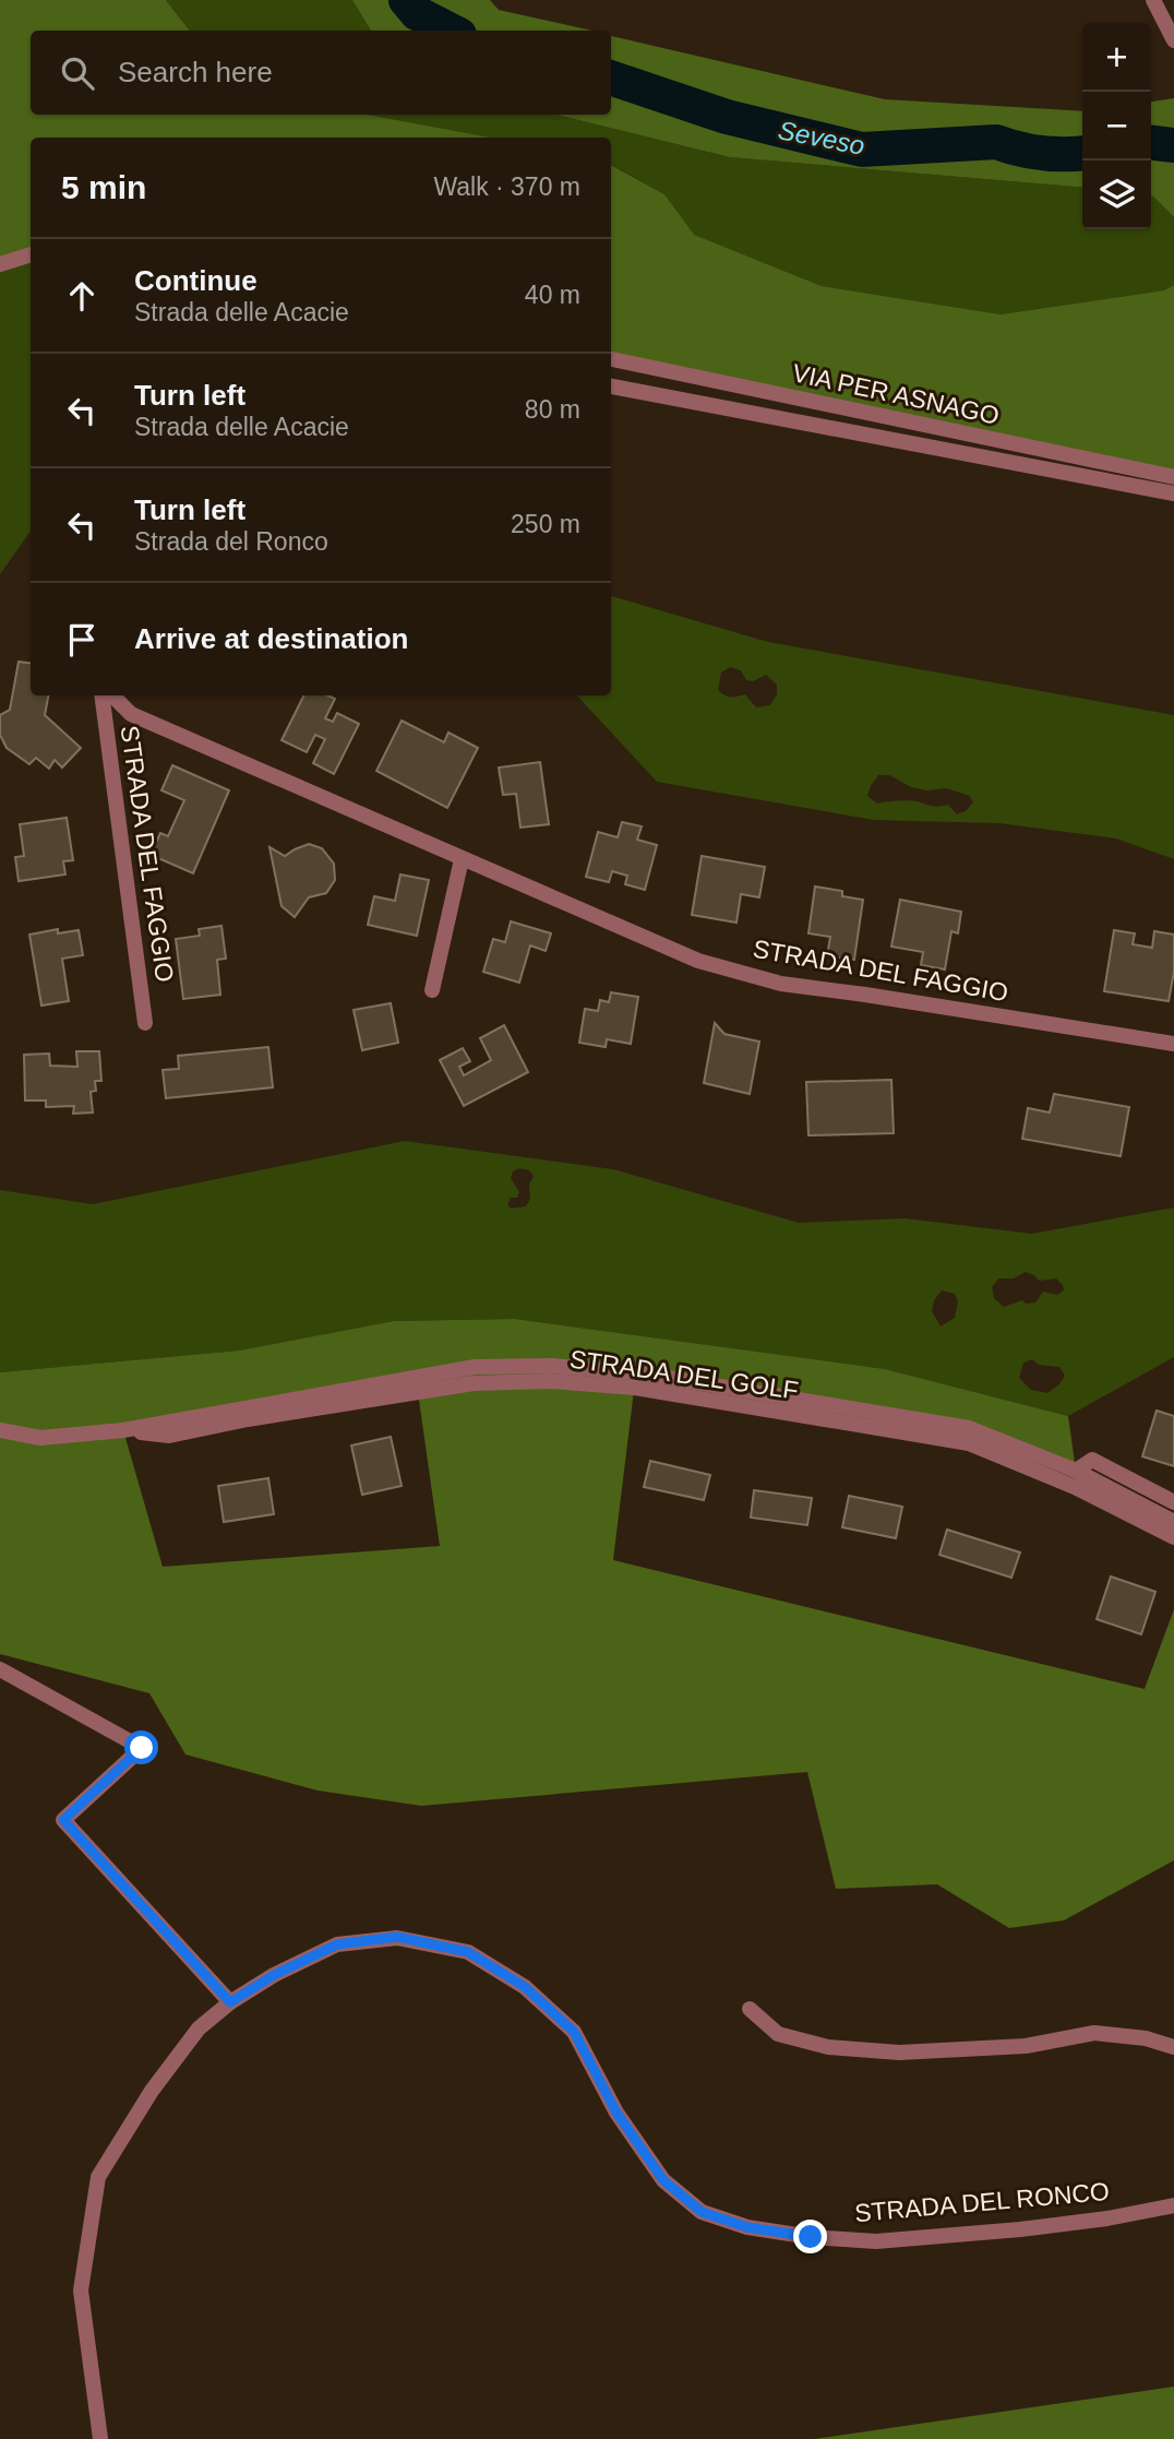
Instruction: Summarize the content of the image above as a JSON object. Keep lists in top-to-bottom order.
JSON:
{
  "streets": {
    "street": [
      "VIA PER ASNAGO",
      "STRADA DEL FAGGIO",
      "STRADA DEL GOLF",
      "STRADA DEL RONCO"
    ]
  },
  "water": ["Seveso"],
  "page": {
    "map_buttons": ["+", "−"],
    "search": "Search here",
    "heading": ["5 min", "Walk · 370 m"],
    "list": [
      ["Continue", "Strada delle Acacie", "40 m"],
      ["Turn left", "Strada delle Acacie", "80 m"],
      ["Turn left", "Strada del Ronco", "250 m"],
      "Arrive at destination"
    ]
  }
}
